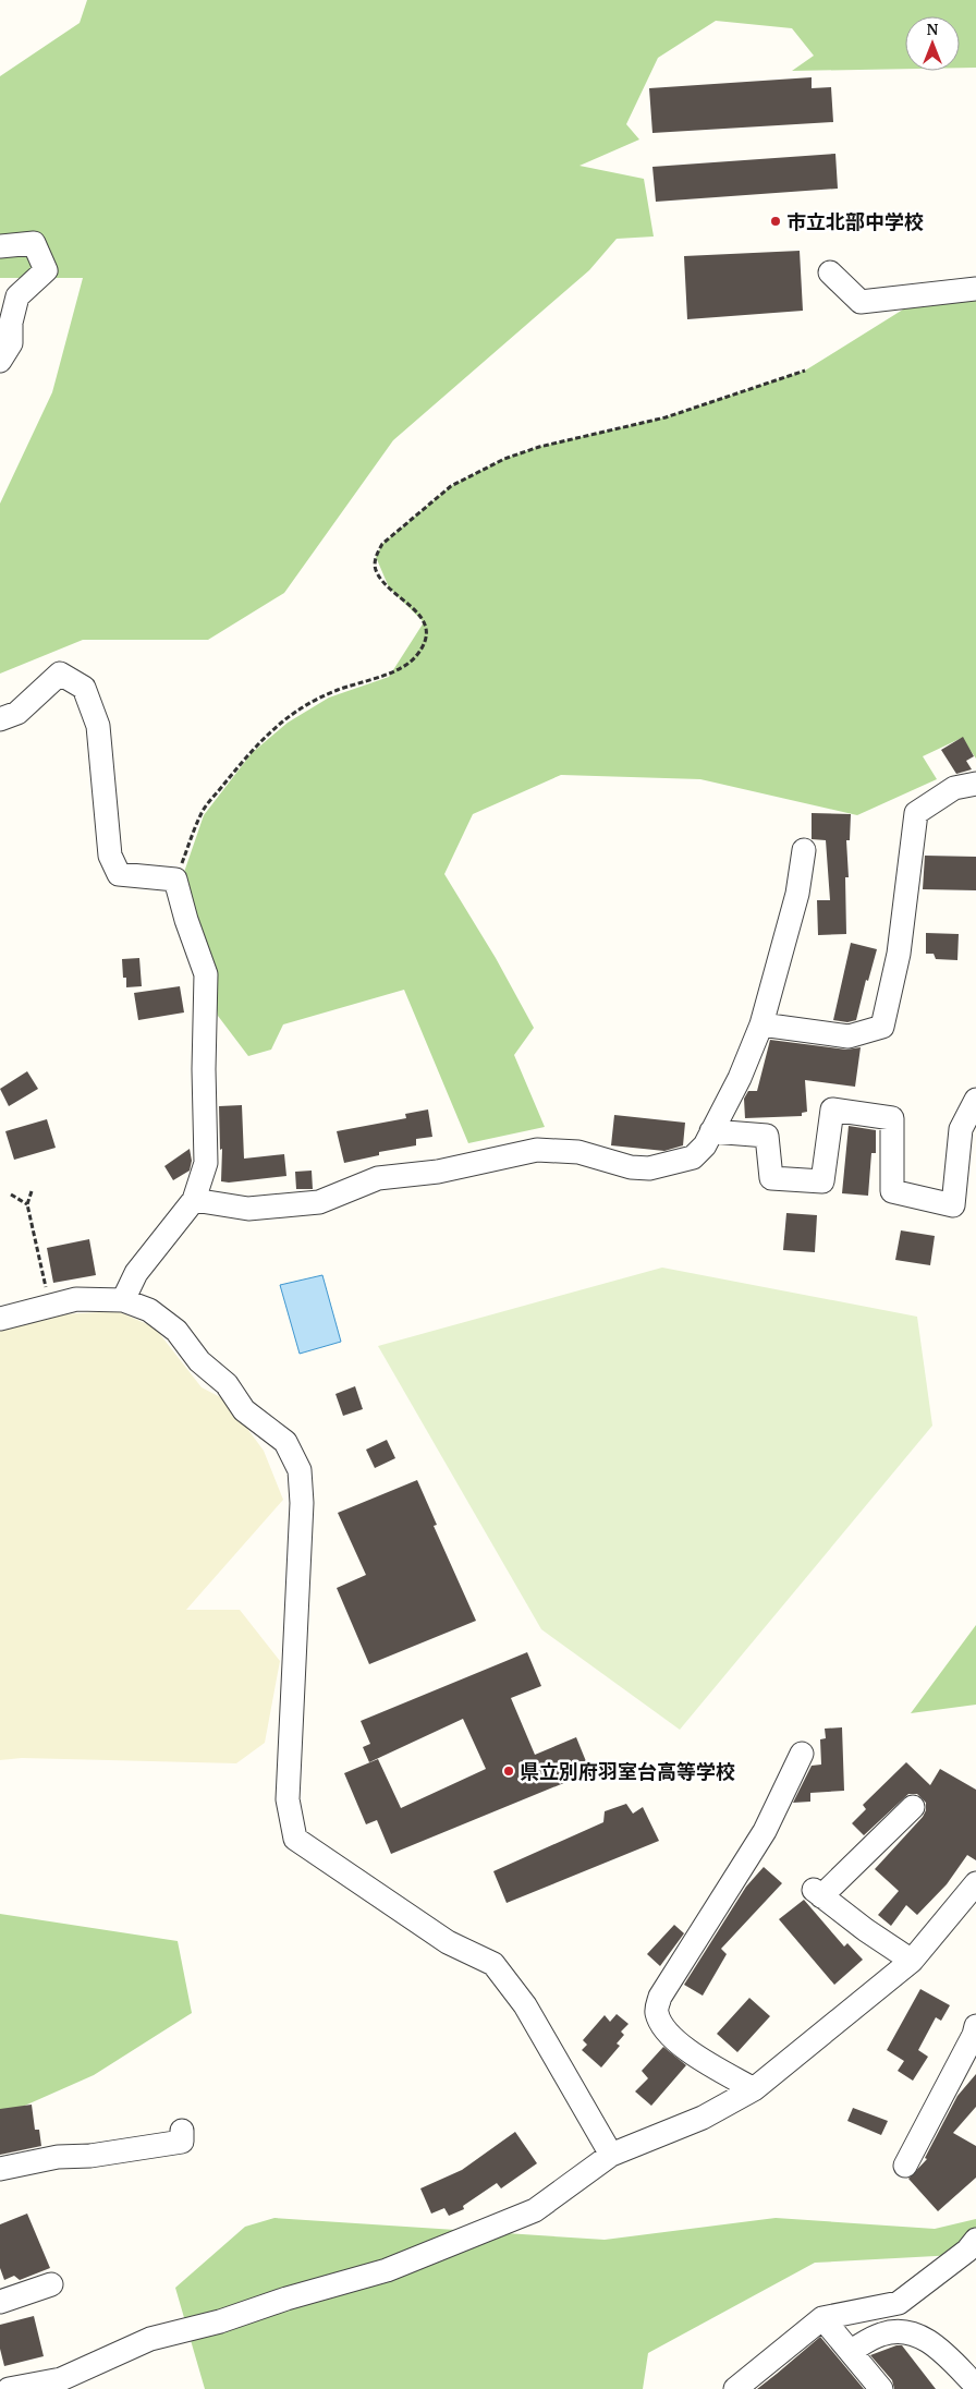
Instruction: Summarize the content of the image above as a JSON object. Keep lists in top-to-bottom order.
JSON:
{
  "places": ["市立北部中学校", "県立別府羽室台高等学校"],
  "north": "top"
}
